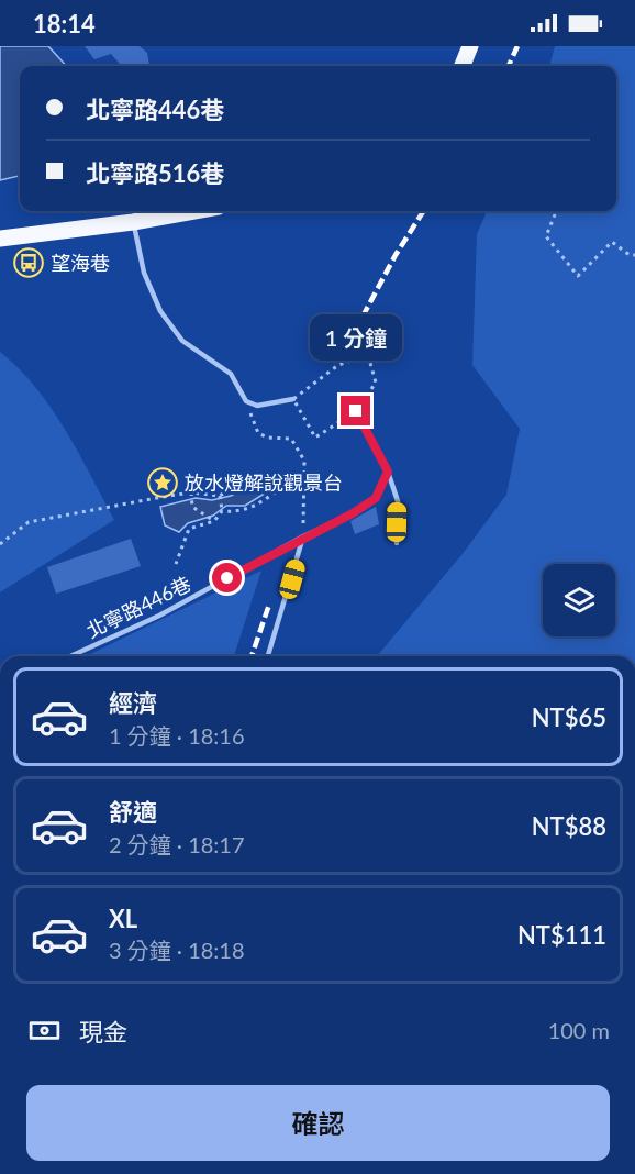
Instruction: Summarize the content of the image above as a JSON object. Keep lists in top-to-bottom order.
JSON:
{
  "streets": {
    "lane": ["北寧路446巷"]
  },
  "places": {
    "bus stop": ["望海巷"],
    "place": ["放水燈解說觀景台"]
  },
  "page": {
    "status": "18:14",
    "banner": ["北寧路446巷", "北寧路516巷"],
    "bubble": "1 分鐘",
    "list": [
      {
        "name": "經濟",
        "note": "1 分鐘 · 18:16",
        "value": "NT$65"
      },
      {
        "name": "舒適",
        "note": "2 分鐘 · 18:17",
        "value": "NT$88"
      },
      {
        "name": "XL",
        "note": "3 分鐘 · 18:18",
        "value": "NT$111"
      }
    ],
    "pay": ["現金", "100 m"],
    "buttons": "確認"
  }
}
